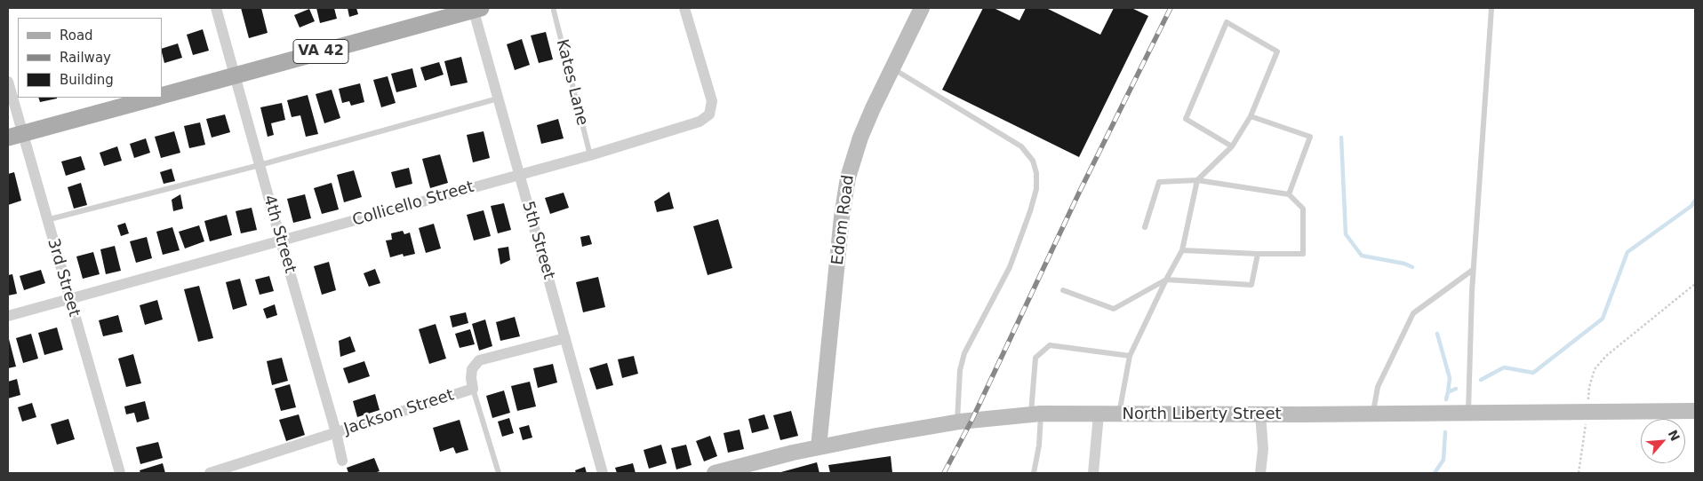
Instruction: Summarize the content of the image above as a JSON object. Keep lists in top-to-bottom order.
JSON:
{
  "streets": {
    "main road": ["VA 42"],
    "street": [
      "Collicello Street",
      "Edom Road",
      "4th Street",
      "5th Street",
      "3rd Street",
      "Jackson Street",
      "North Liberty Street"
    ],
    "lane": ["Kates Lane"]
  },
  "crossings": [
    ["VA 42", "4th Street"],
    ["VA 42", "5th Street"],
    ["VA 42", "3rd Street"],
    ["Kates Lane", "Collicello Street"],
    ["Collicello Street", "4th Street"],
    ["Collicello Street", "5th Street"],
    ["Collicello Street", "3rd Street"],
    ["Edom Road", "North Liberty Street"],
    ["4th Street", "Jackson Street"],
    ["5th Street", "Jackson Street"]
  ],
  "legend": ["Road", "Railway", "Building"],
  "north": "top right"
}
